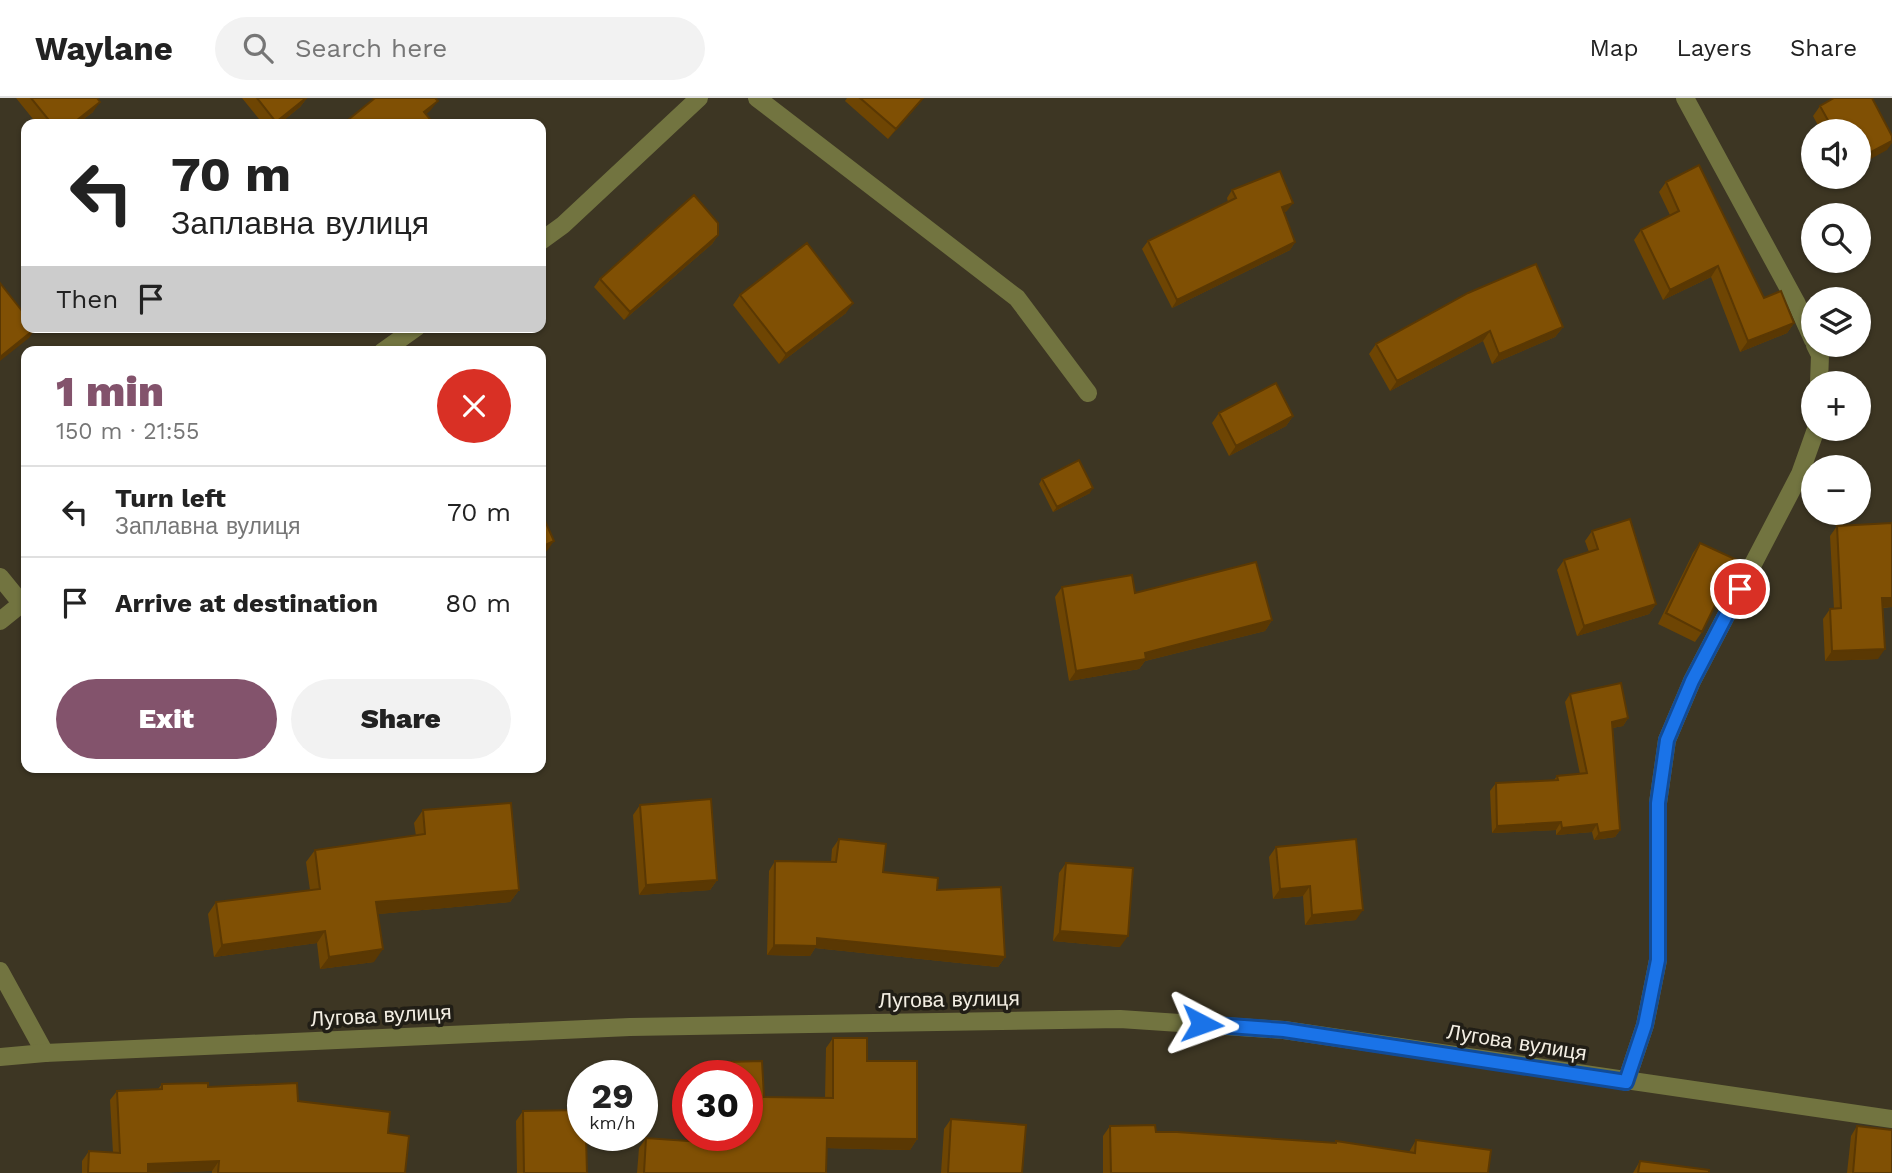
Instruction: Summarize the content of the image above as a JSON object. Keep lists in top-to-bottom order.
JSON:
{
  "streets": {
    "street": ["Лугова вулиця"]
  },
  "page": {
    "header": "Waylane",
    "search": "Search here",
    "nav": ["Map", "Layers", "Share"],
    "map_buttons": ["+", "−"],
    "turn": ["70 m", "Заплавна вулиця"],
    "then": "Then",
    "heading": ["1 min", "150 m · 21:55"],
    "list": [
      {
        "name": "Turn left",
        "note": "Заплавна вулиця",
        "value": "70 m"
      },
      {
        "name": "Arrive at destination",
        "value": "80 m"
      }
    ],
    "buttons": ["Exit", "Share"],
    "speed": "29 km/h",
    "limit": "30"
  }
}
